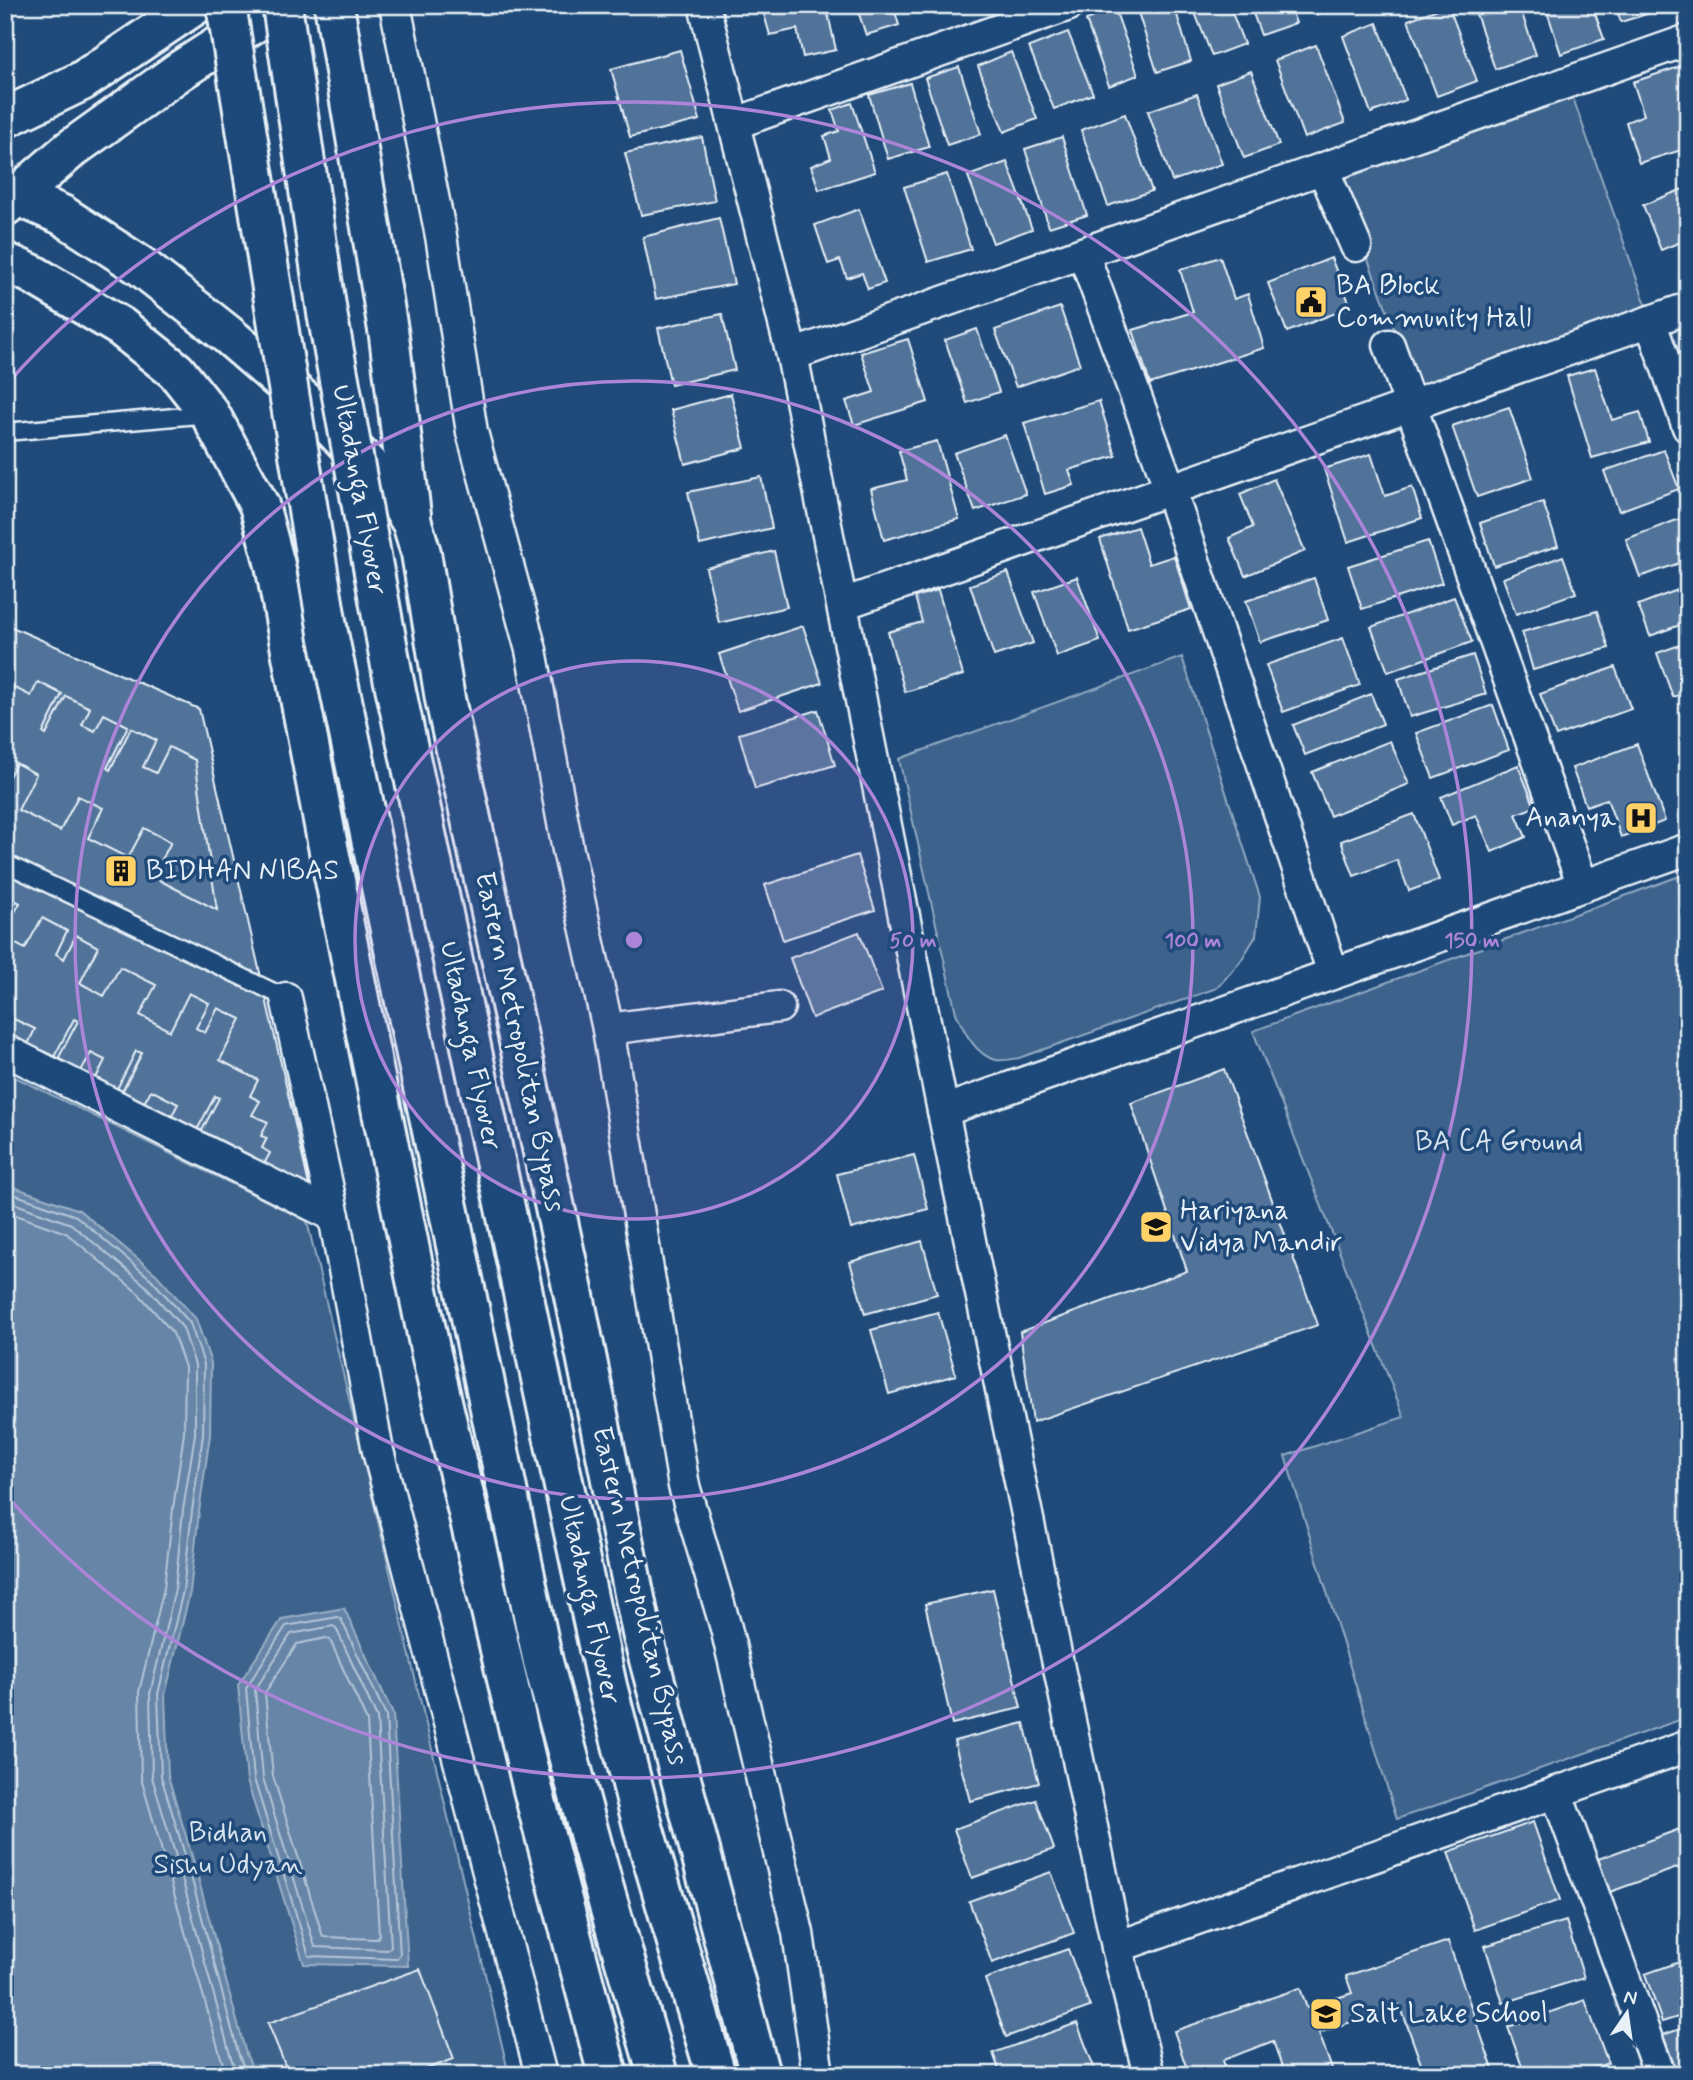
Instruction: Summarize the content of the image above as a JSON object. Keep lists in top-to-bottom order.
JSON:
{
  "streets": {
    "main road": ["Ultadanga Flyover", "Eastern Metropolitan Bypass"]
  },
  "parks": ["BA CA Ground", "Bidhan Sishu Udyan"],
  "places": {
    "public building": ["BA Block Community Hall"],
    "hospital": ["Ananya"],
    "building": ["BIDHAN NIBAS"],
    "school or university": ["Hariyana Vidya Mandir", "Salt Lake School"]
  },
  "north": "top",
  "rings": ["50 m", "100 m", "150 m"]
}
